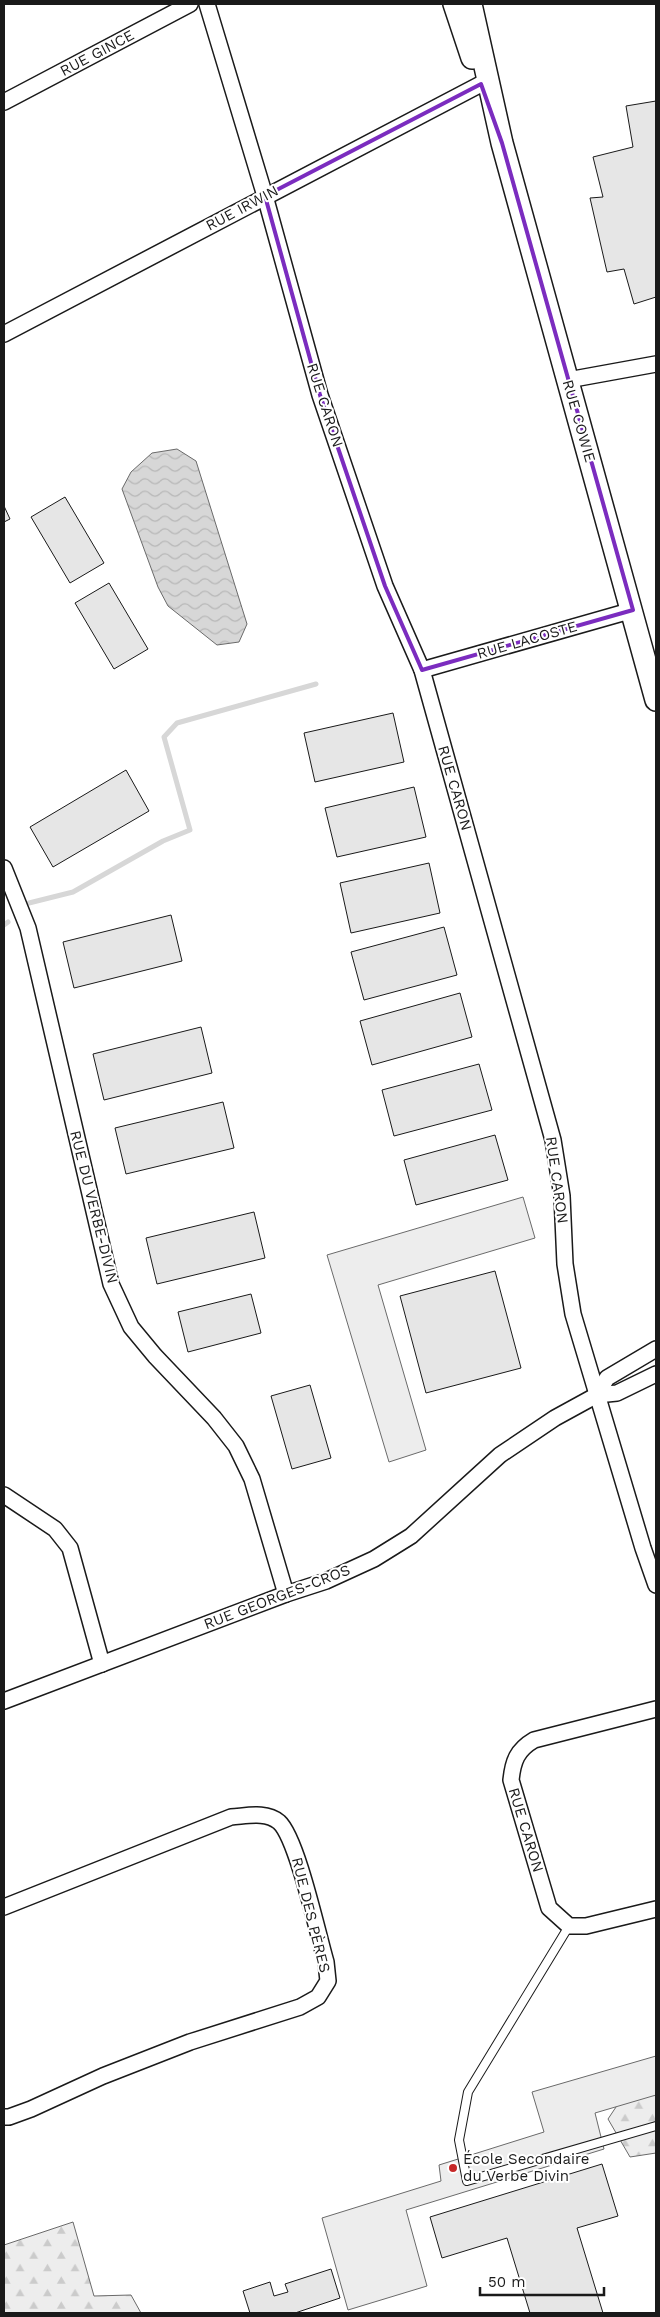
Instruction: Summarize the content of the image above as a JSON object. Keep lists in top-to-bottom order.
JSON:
{
  "streets": {
    "main road": ["RUE COWIE"],
    "street": [
      "RUE GINCE",
      "RUE IRWIN",
      "RUE CARON",
      "RUE LACOSTE",
      "RUE DU VERBE-DIVIN",
      "RUE GEORGES-CROS",
      "RUE DES PÈRES"
    ]
  },
  "crossings": [
    ["RUE IRWIN", "RUE CARON"],
    ["RUE IRWIN", "RUE COWIE"],
    ["RUE CARON", "RUE LACOSTE"],
    ["RUE CARON", "RUE GEORGES-CROS"],
    ["RUE COWIE", "RUE LACOSTE"],
    ["RUE DU VERBE-DIVIN", "RUE GEORGES-CROS"]
  ],
  "places": ["École Secondaire du Verbe Divin"],
  "scale_bar": "50 m"
}
